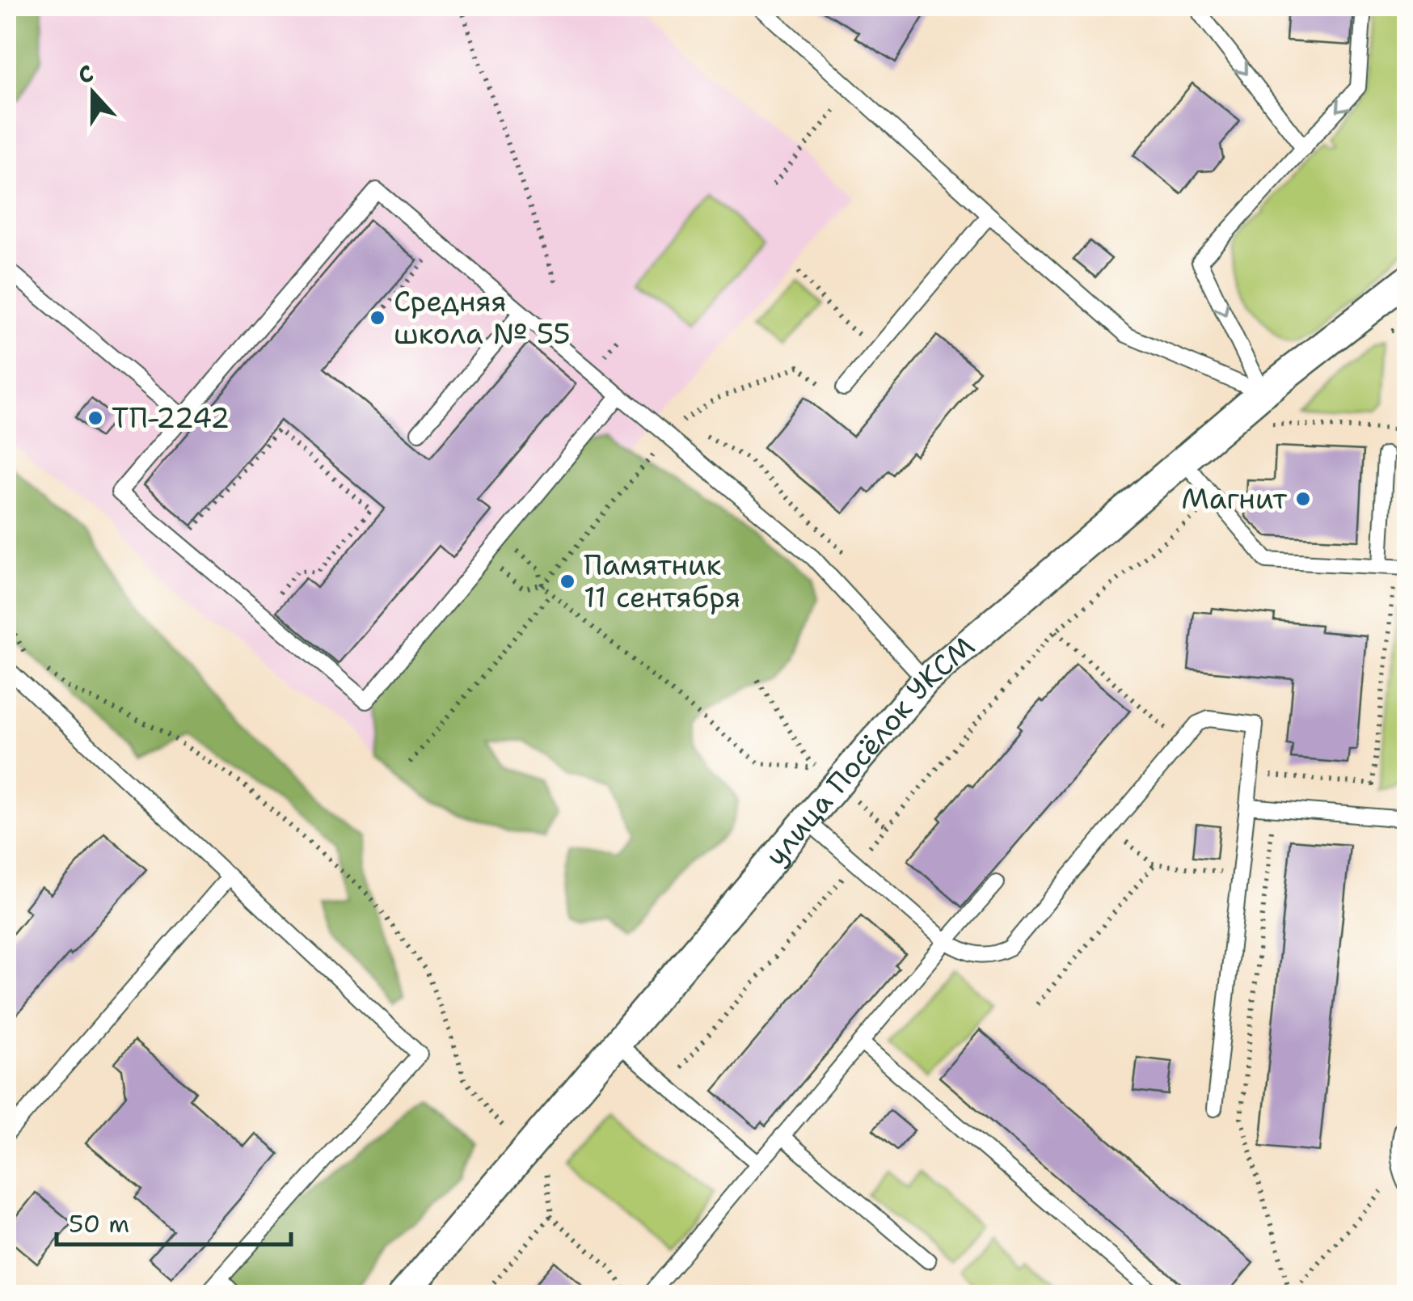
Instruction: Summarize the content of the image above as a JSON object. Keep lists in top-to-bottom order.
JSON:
{
  "streets": {
    "street": ["улица Посёлок УКСМ"]
  },
  "places": [
    "Средняя школа № 55",
    "ТП-2242",
    "Магнит",
    "Памятник 11 сентября"
  ],
  "scale_bar": "50 m",
  "north": "top"
}
